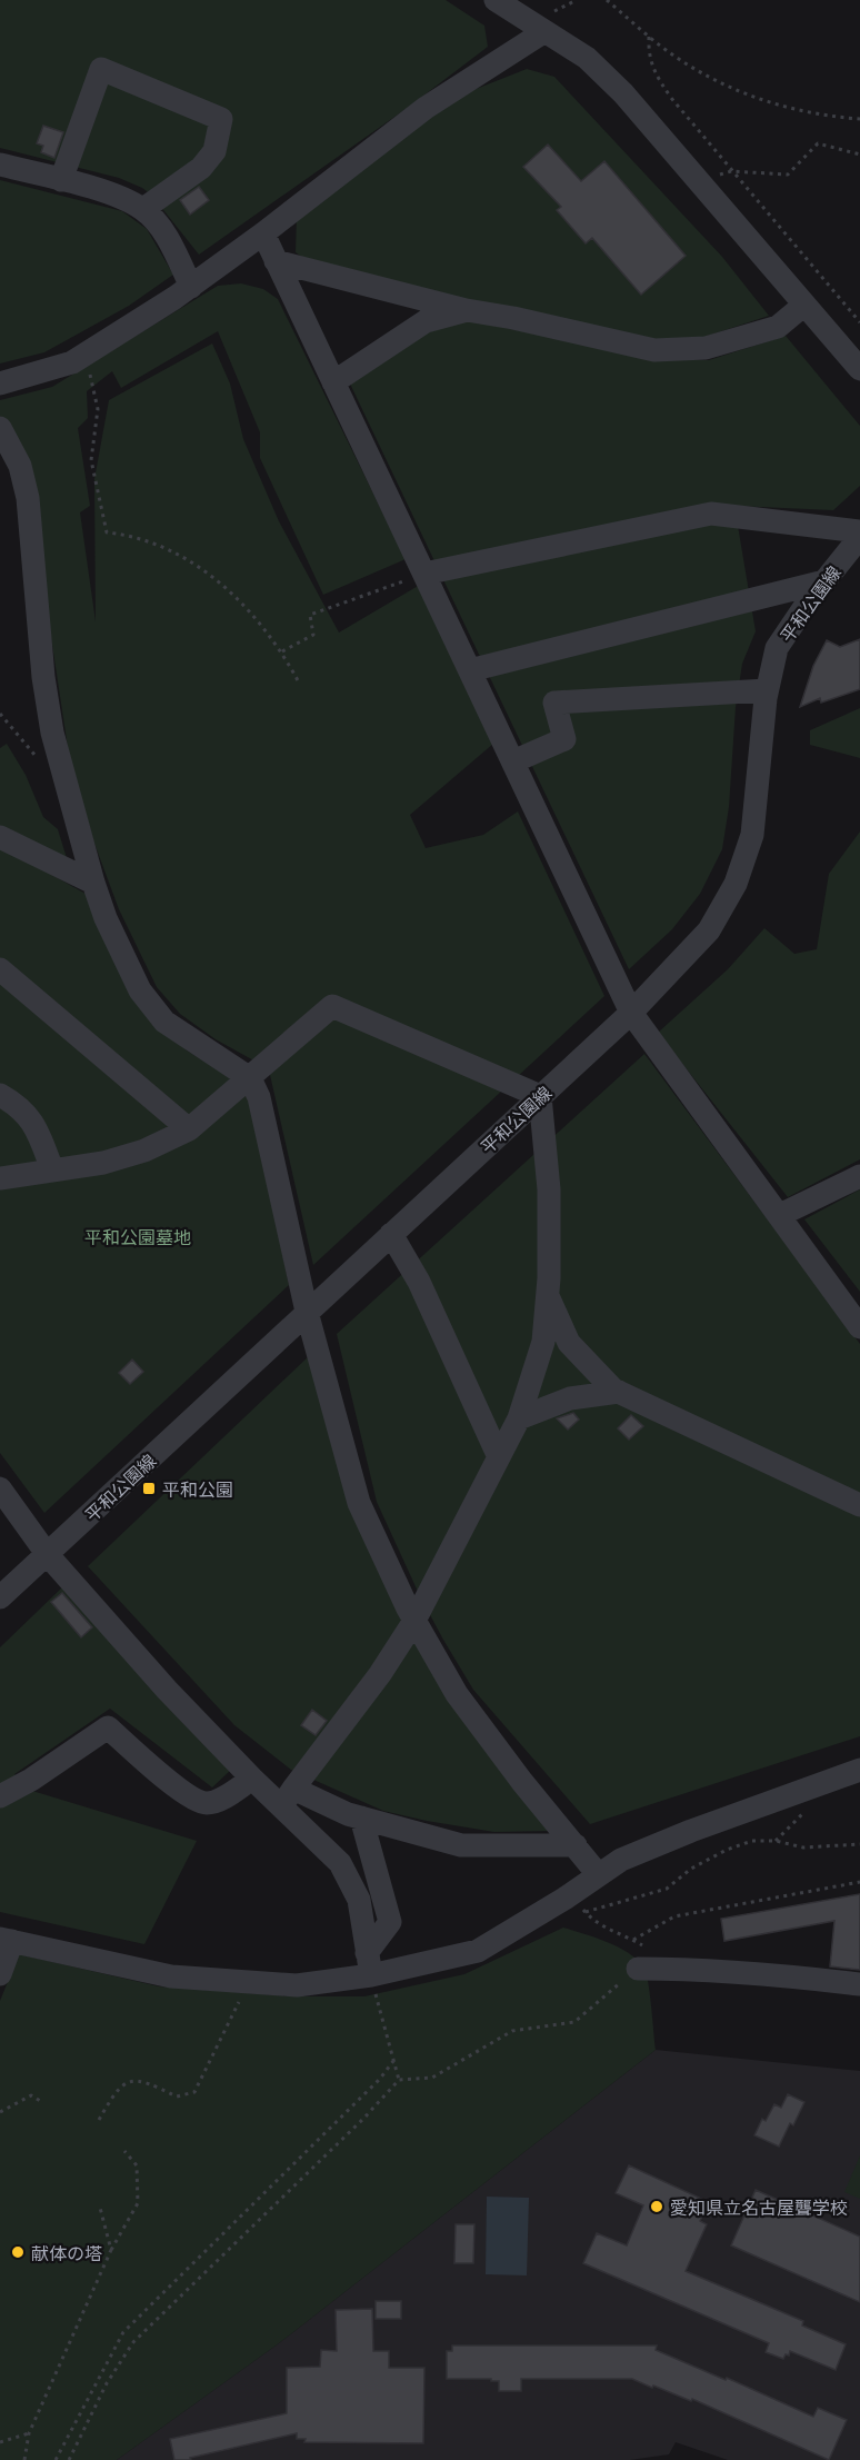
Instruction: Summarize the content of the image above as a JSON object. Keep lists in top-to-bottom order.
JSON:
{
  "streets": {
    "street": ["平和公園線"]
  },
  "parks": ["平和公園墓地"],
  "places": {
    "transit": ["平和公園"],
    "other": ["愛知県立名古屋聾学校", "献体の塔"]
  }
}
